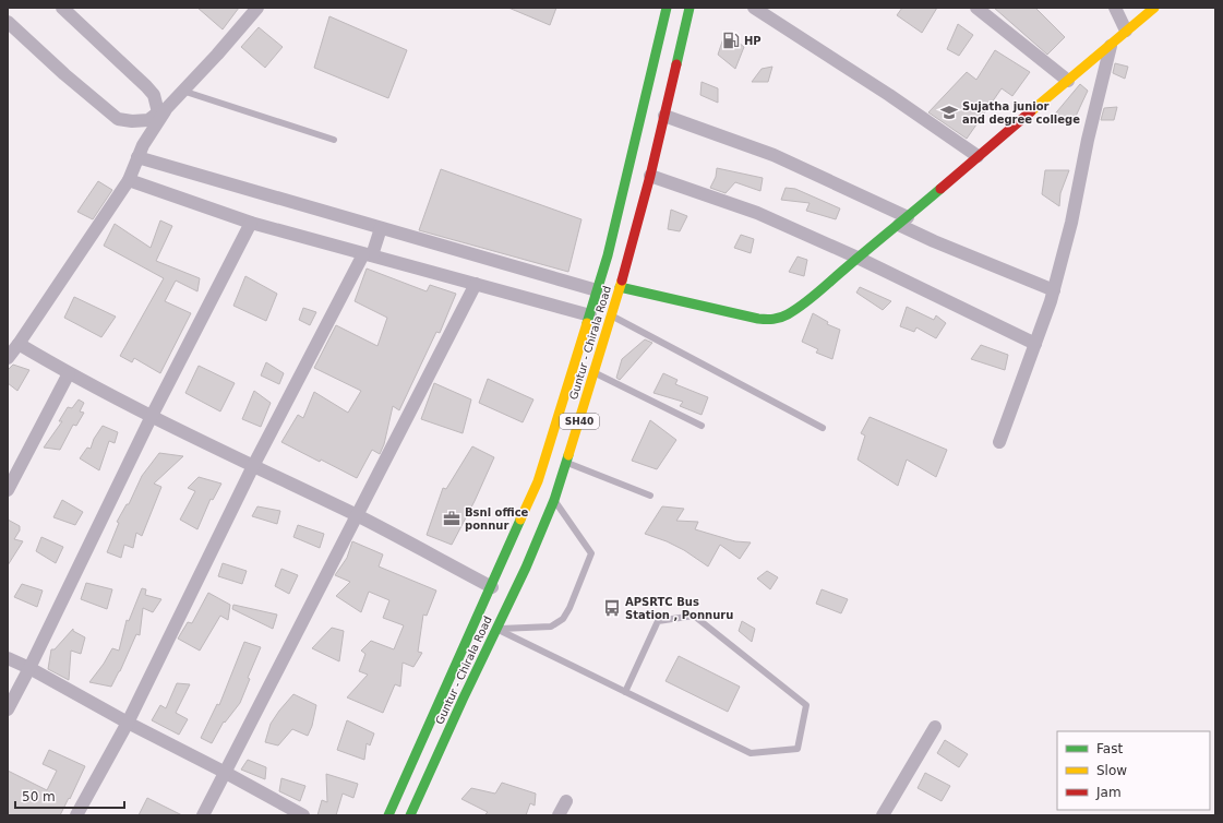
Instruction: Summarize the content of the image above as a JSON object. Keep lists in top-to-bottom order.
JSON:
{
  "streets": {
    "main road": ["Guntur - Chirala Road", "SH40"]
  },
  "places": {
    "fuel station": ["HP"],
    "school or university": ["Sujatha junior and degree college"],
    "office": ["Bsnl office ponnur"],
    "bus stop": ["APSRTC Bus Station , Ponnuru"]
  },
  "legend": ["Fast", "Slow", "Jam"],
  "scale_bar": "50 m"
}
